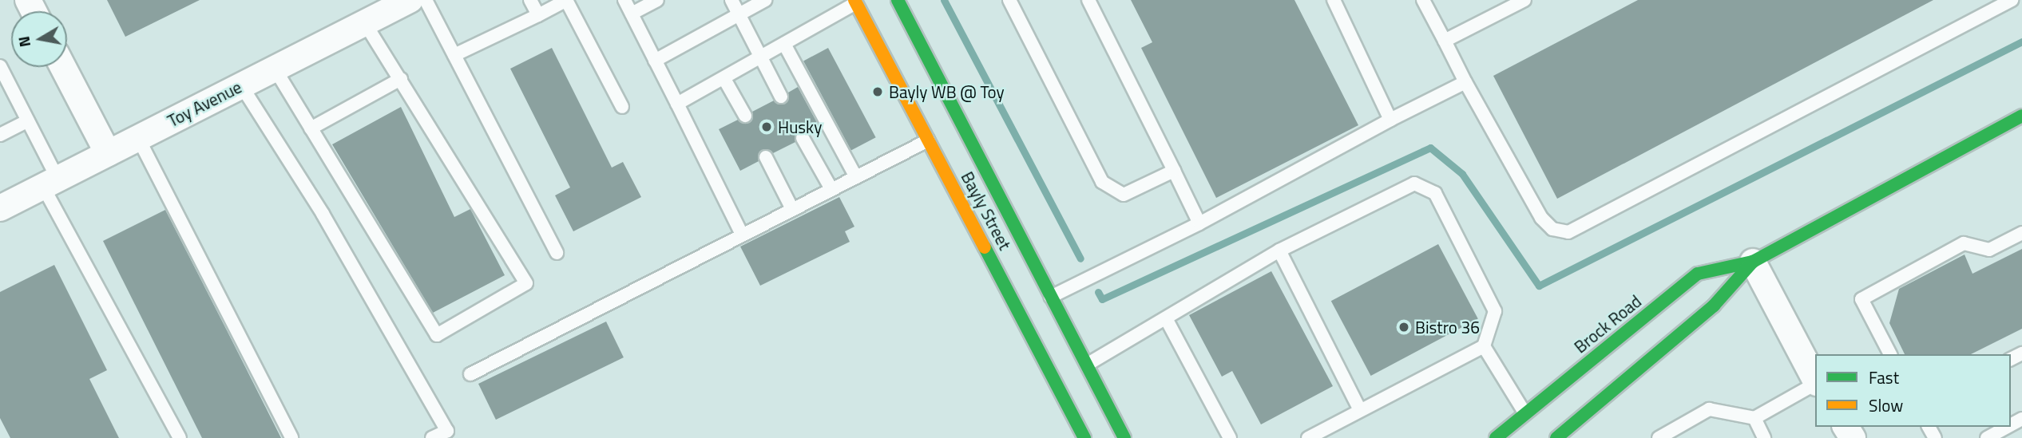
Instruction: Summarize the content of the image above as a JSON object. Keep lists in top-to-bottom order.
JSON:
{
  "streets": {
    "main road": ["Bayly Street", "Brock Road"],
    "street": ["Toy Avenue"]
  },
  "places": ["Bayly WB @ Toy", "Husky", "Bistro 36"],
  "legend": ["Fast", "Slow"],
  "north": "left"
}
